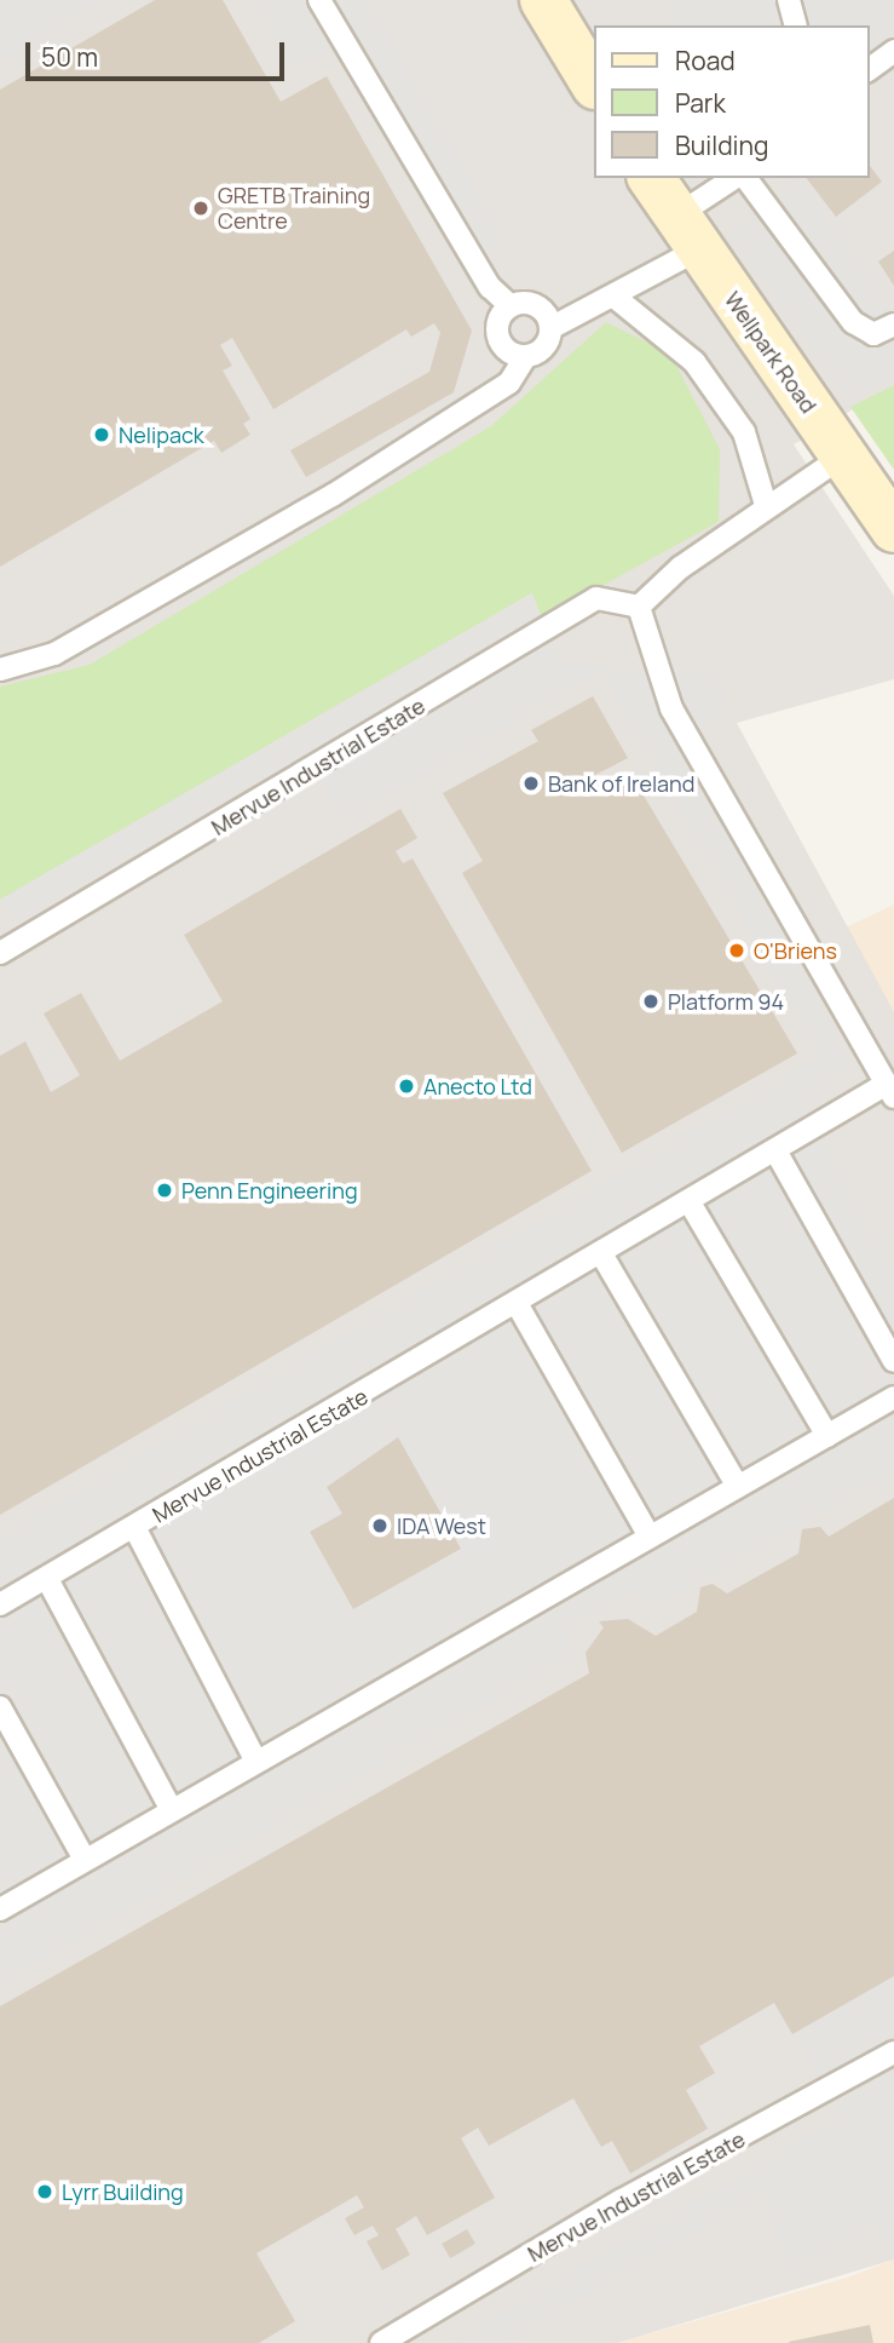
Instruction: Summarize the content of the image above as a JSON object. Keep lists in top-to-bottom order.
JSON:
{
  "streets": {
    "main road": ["Wellpark Road"],
    "lane": ["Mervue Industrial Estate"]
  },
  "places": [
    "GRETB Training Centre",
    "Nelipack",
    "Bank of Ireland",
    "O'Briens",
    "Platform 94",
    "Anecto Ltd",
    "Penn Engineering",
    "IDA West",
    "Lyrr Building"
  ],
  "legend": ["Road", "Park", "Building"],
  "scale_bar": "50 m"
}
